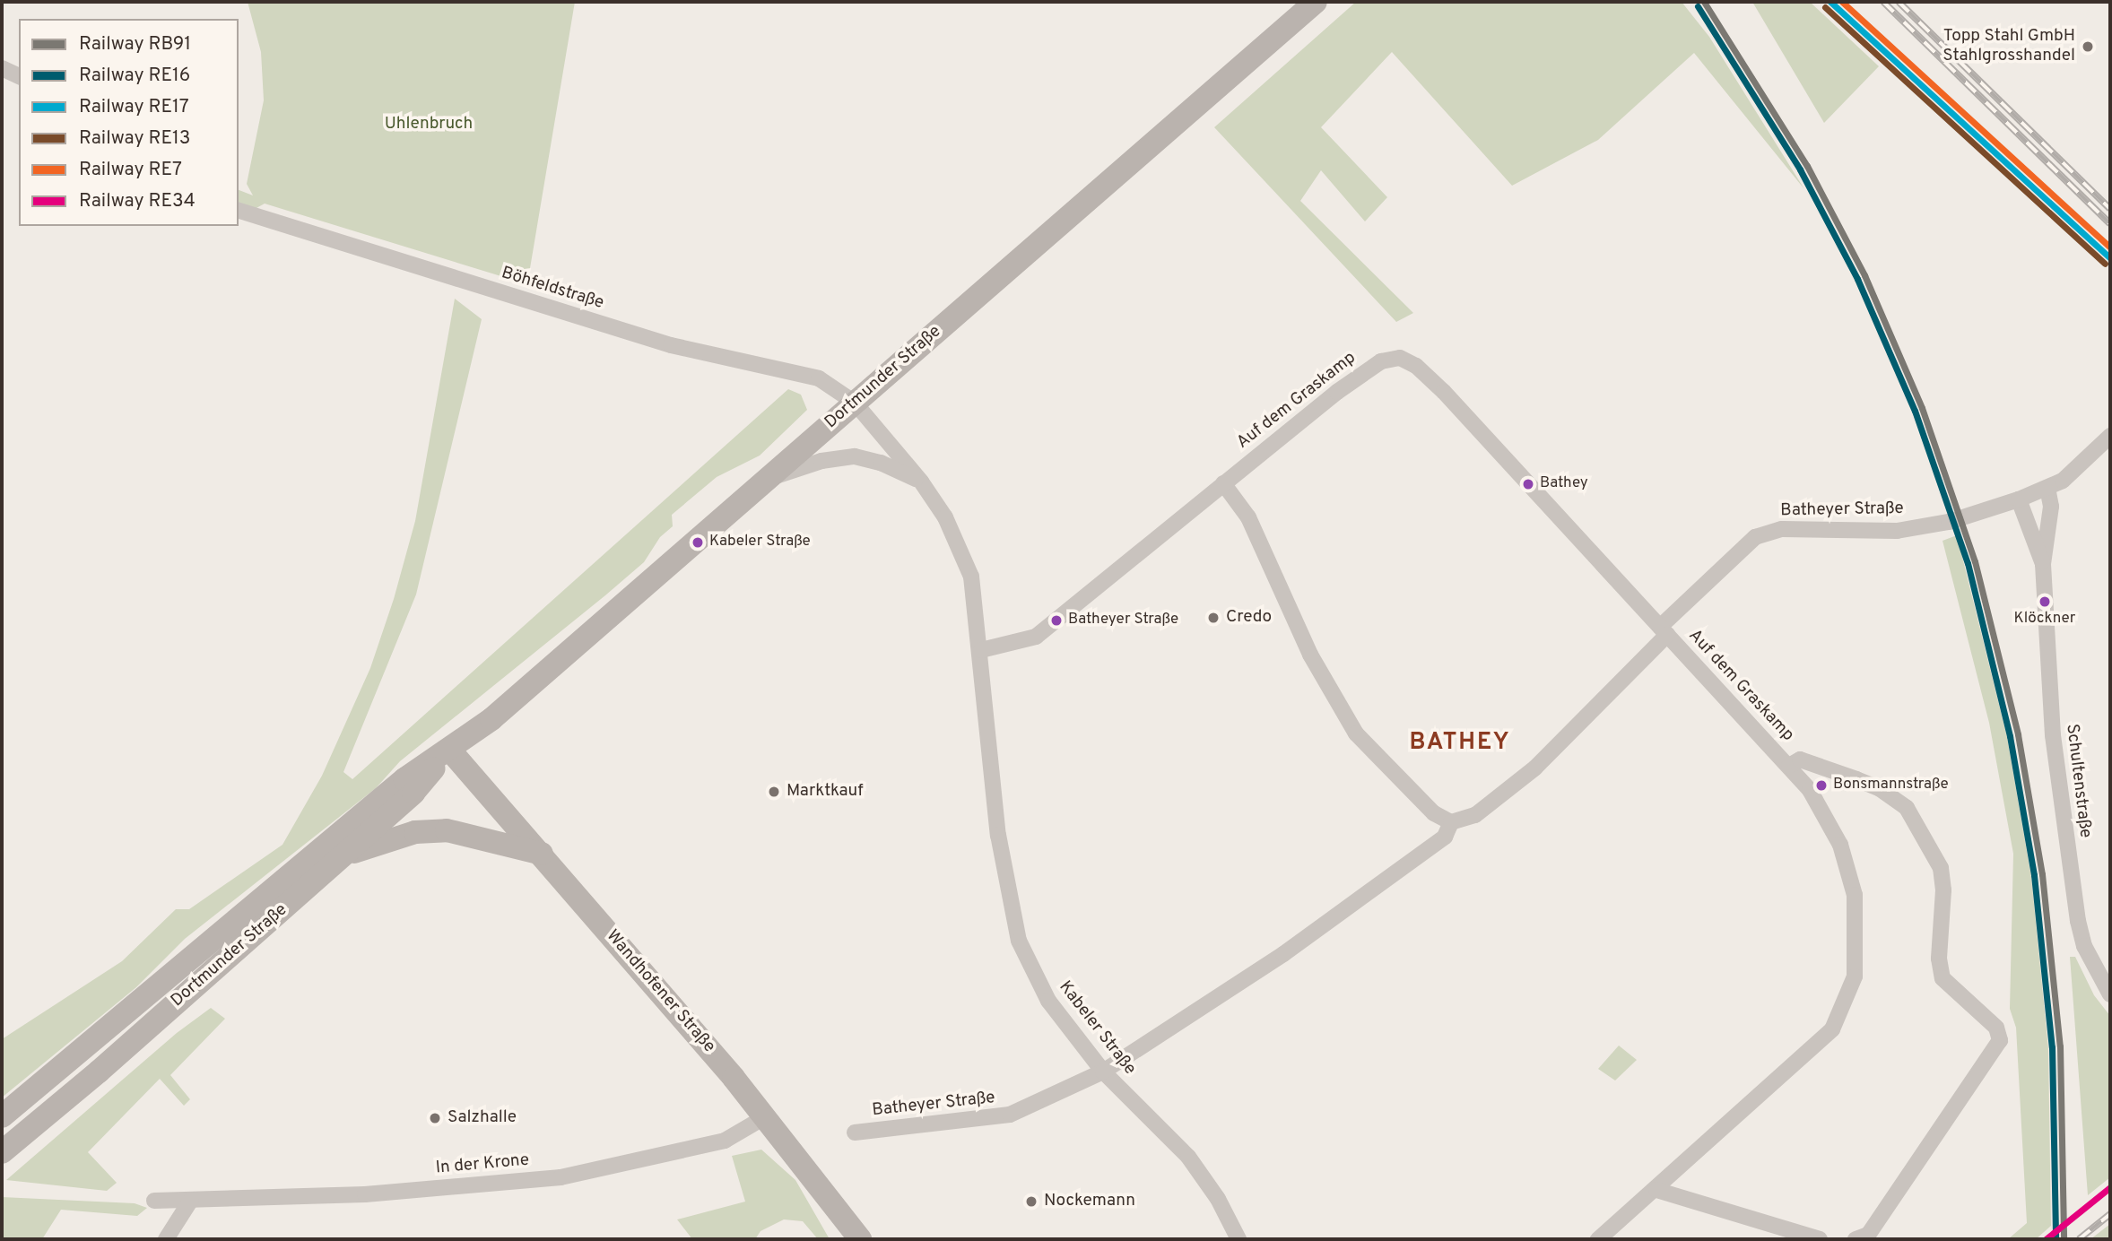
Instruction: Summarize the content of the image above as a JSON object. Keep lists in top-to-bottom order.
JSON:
{
  "streets": {
    "main road": ["Dortmunder Straße", "Wandhofener Straße"],
    "street": [
      "Böhfeldstraße",
      "Auf dem Graskamp",
      "Batheyer Straße",
      "Schultenstraße",
      "Kabeler Straße",
      "In der Krone"
    ]
  },
  "crossings": [
    ["Böhfeldstraße", "Dortmunder Straße"],
    ["Böhfeldstraße", "Kabeler Straße"],
    ["Dortmunder Straße", "Wandhofener Straße"],
    ["Dortmunder Straße", "Kabeler Straße"],
    ["Auf dem Graskamp", "Batheyer Straße"],
    ["Auf dem Graskamp", "Kabeler Straße"],
    ["Batheyer Straße", "Schultenstraße"],
    ["Batheyer Straße", "Kabeler Straße"],
    ["Wandhofener Straße", "In der Krone"]
  ],
  "districts": ["BATHEY"],
  "parks": ["Uhlenbruch"],
  "places": [
    "Topp Stahl GmbH Stahlgrosshandel",
    "Bathey",
    "Kabeler Straße",
    "Klöckner",
    "Credo",
    "Batheyer Straße",
    "Bonsmannstraße",
    "Marktkauf",
    "Salzhalle",
    "Nockemann"
  ],
  "lines": [
    "rail line RB91",
    "rail line RE17",
    "rail line RE7",
    "rail line RE16",
    "rail line RE13",
    "rail line RE34"
  ],
  "legend": [
    "Railway RB91",
    "Railway RE16",
    "Railway RE17",
    "Railway RE13",
    "Railway RE7",
    "Railway RE34"
  ]
}
